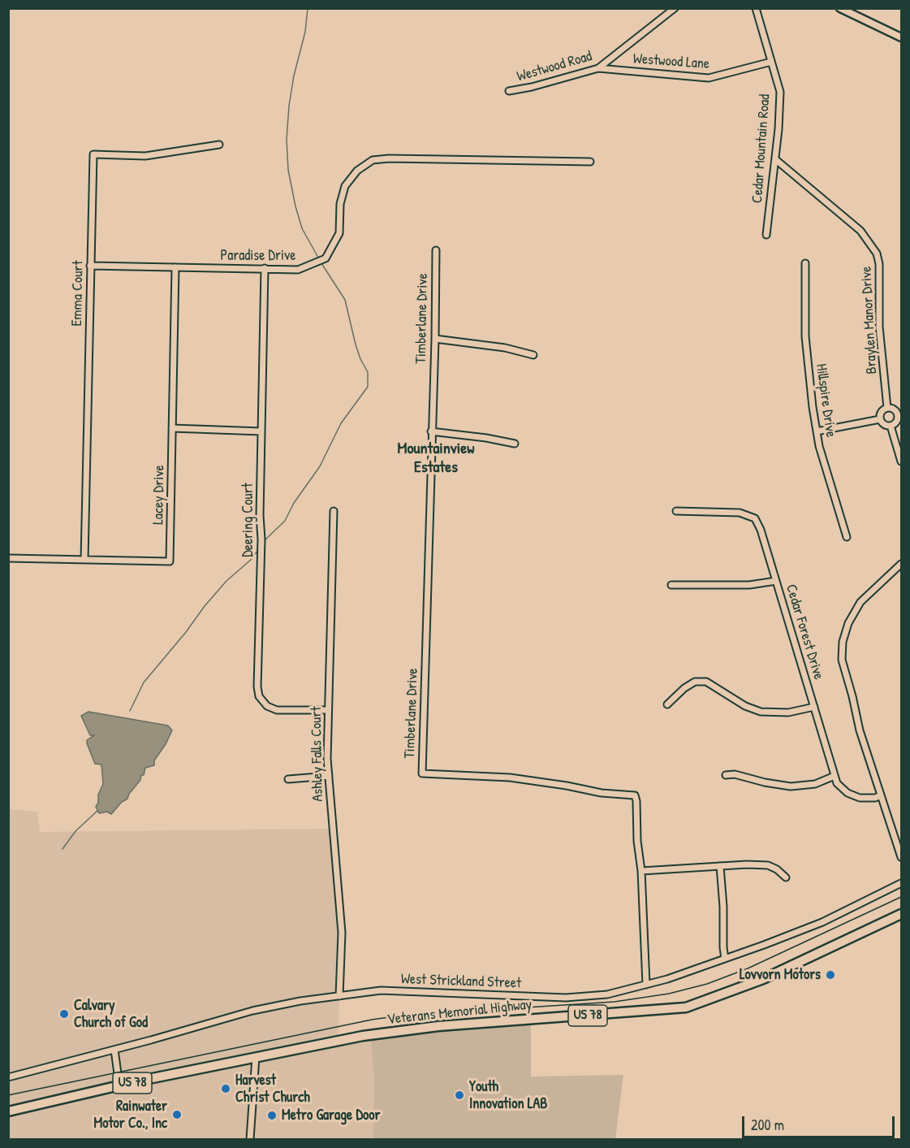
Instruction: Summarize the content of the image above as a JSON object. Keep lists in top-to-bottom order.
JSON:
{
  "streets": {
    "main road": ["Veterans Memorial Highway", "US 78"],
    "street": [
      "Westwood Lane",
      "Westwood Road",
      "Cedar Mountain Road",
      "Paradise Drive",
      "Emma Court",
      "Timberlane Drive",
      "Braylen Manor Drive",
      "Hillspire Drive",
      "Lacey Drive",
      "Deering Court",
      "Cedar Forest Drive",
      "Ashley Falls Court",
      "West Strickland Street"
    ]
  },
  "crossings": [
    ["Westwood Lane", "Westwood Road"],
    ["Westwood Lane", "Cedar Mountain Road"],
    ["Cedar Mountain Road", "Braylen Manor Drive"],
    ["Paradise Drive", "Emma Court"],
    ["Paradise Drive", "Lacey Drive"],
    ["Paradise Drive", "Deering Court"],
    ["Emma Court", "Lacey Drive"],
    ["Timberlane Drive", "West Strickland Street"],
    ["Deering Court", "Ashley Falls Court"],
    ["Ashley Falls Court", "West Strickland Street"]
  ],
  "districts": ["Mountainview Estates"],
  "places": [
    "Lovvorn Motors",
    "Calvary Church of God",
    "Harvest Christ Church",
    "Youth Innovation LAB",
    "Rainwater Motor Co., Inc",
    "Metro Garage Door"
  ],
  "scale_bar": "200 m"
}
